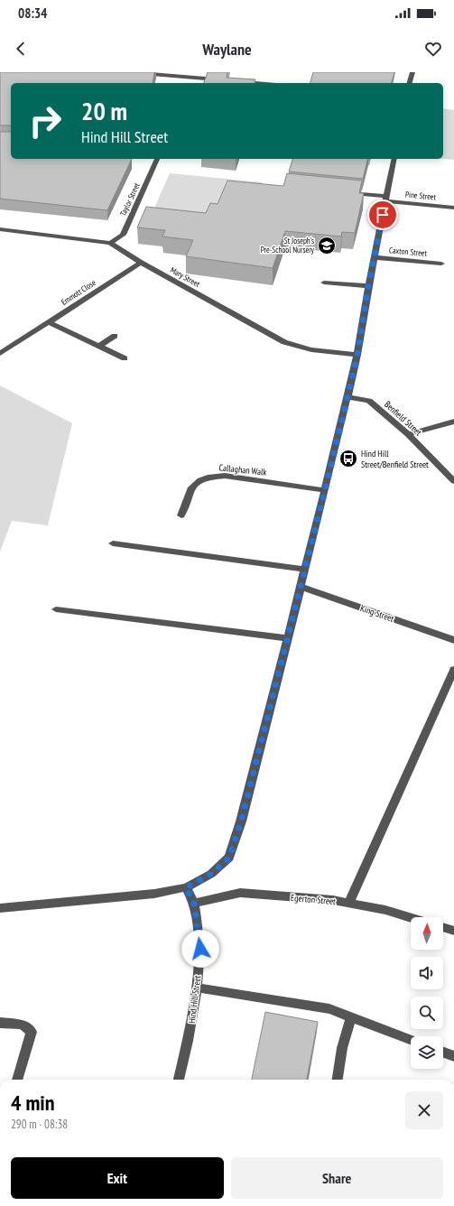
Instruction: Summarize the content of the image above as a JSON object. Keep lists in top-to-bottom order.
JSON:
{
  "streets": {
    "street": [
      "Pine Street",
      "Taylor Street",
      "Caxton Street",
      "Mary Street",
      "Emmott Close",
      "Benfield Street",
      "Callaghan Walk",
      "King Street",
      "Egerton Street",
      "Hind Hill Street"
    ]
  },
  "crossings": [
    ["Taylor Street", "Mary Street"],
    ["Mary Street", "Emmott Close"],
    ["Egerton Street", "Hind Hill Street"]
  ],
  "places": {
    "school or university": ["St Joseph's Pre-School Nursery"],
    "bus stop": ["Hind Hill Street/Benfield Street"]
  },
  "north": "top",
  "page": {
    "status": "08:34",
    "header": "Waylane",
    "turn": ["20 m", "Hind Hill Street"],
    "heading": ["4 min", "290 m · 08:38"],
    "buttons": ["Exit", "Share"]
  }
}
